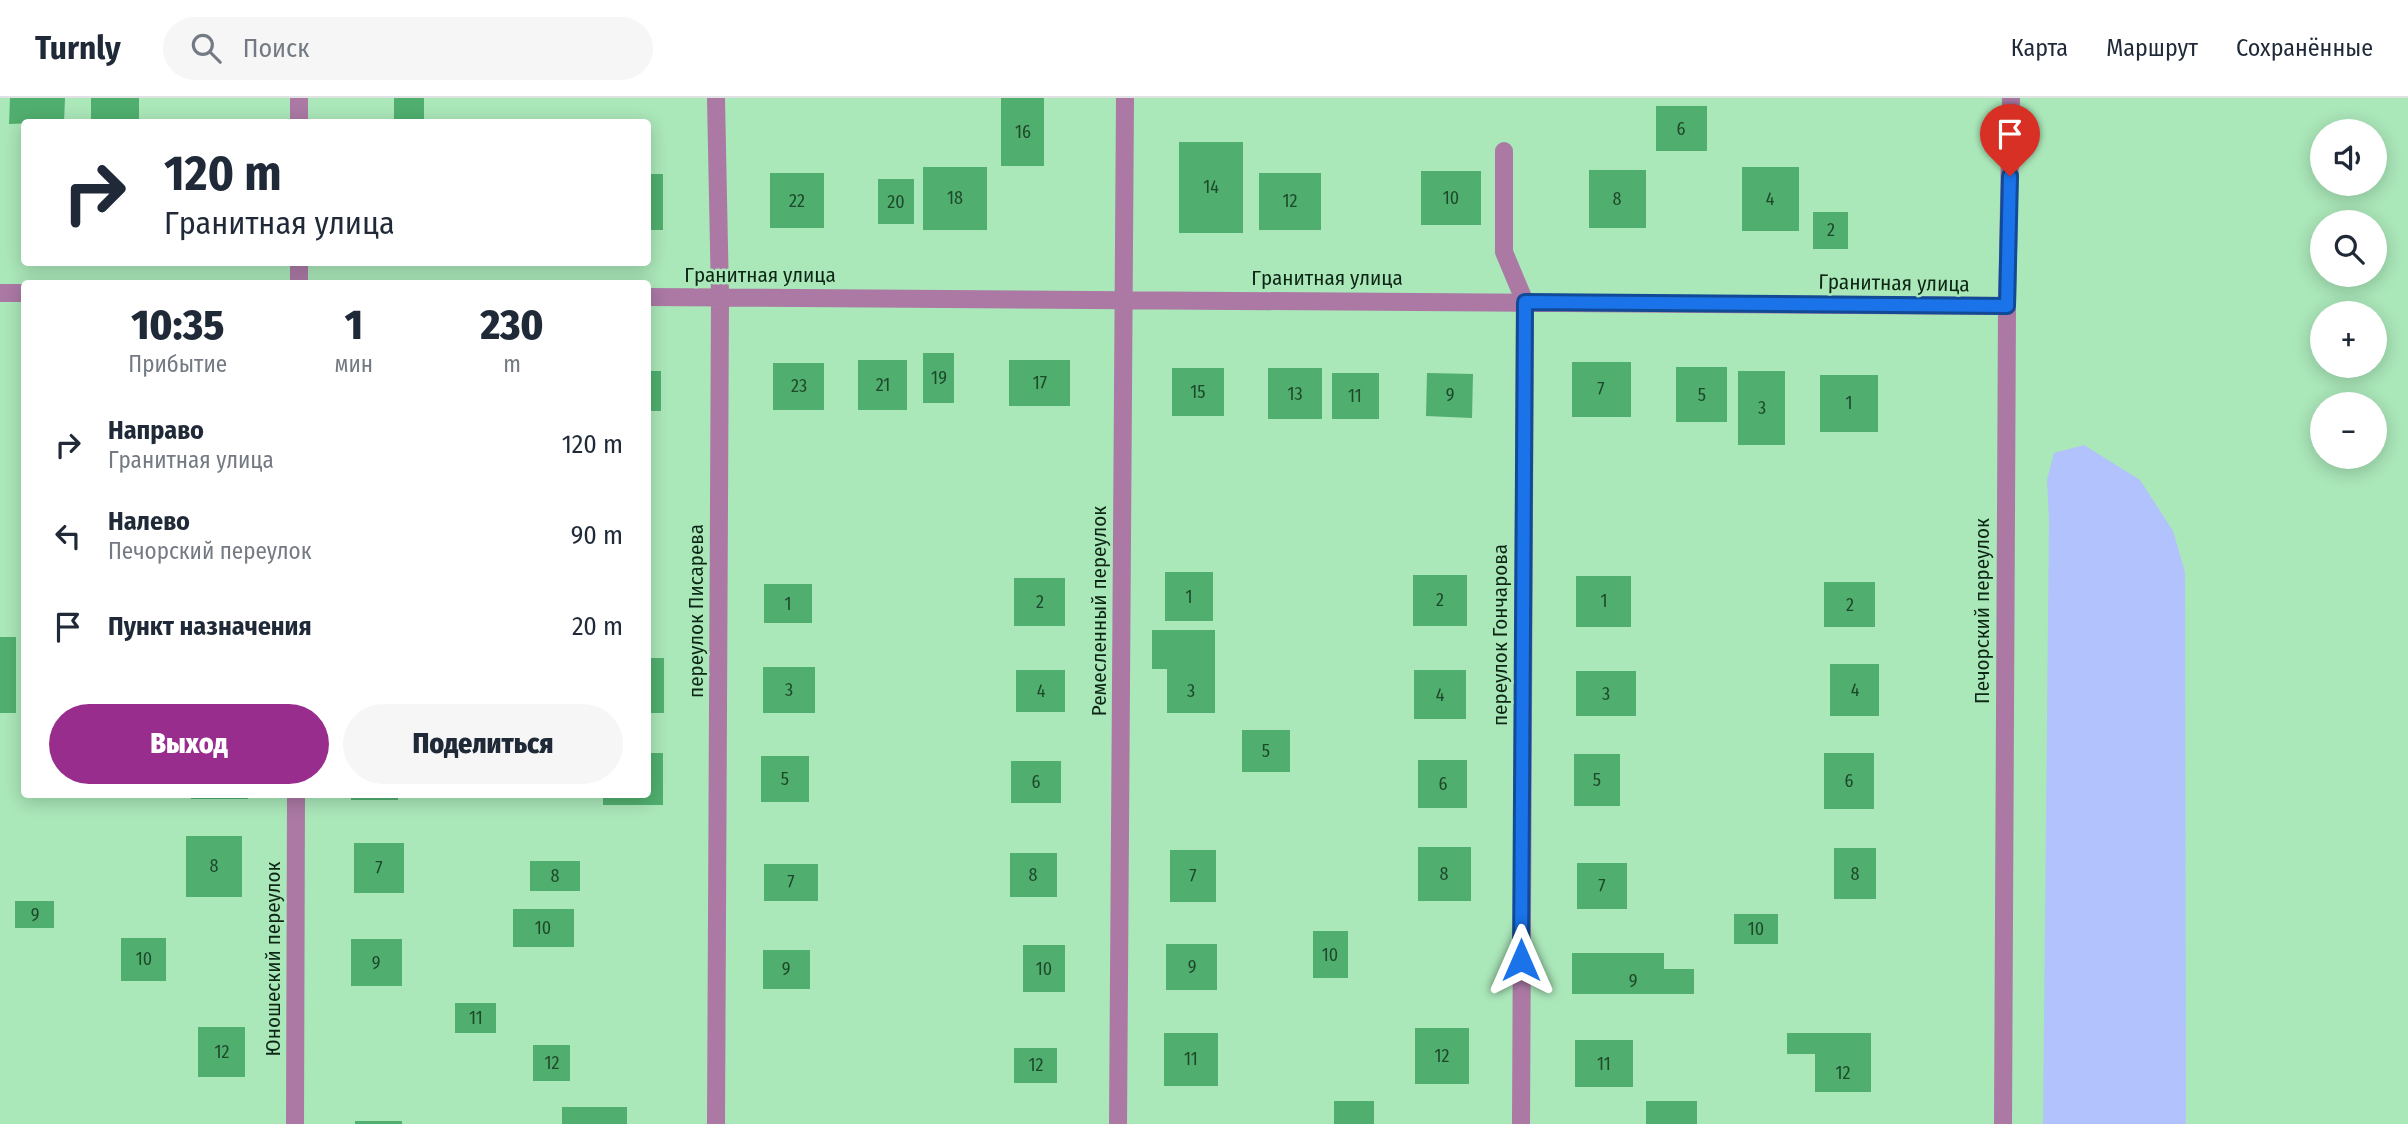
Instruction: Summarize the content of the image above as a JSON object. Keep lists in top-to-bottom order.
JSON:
{
  "streets": {
    "street": [
      "Гранитная улица",
      "переулок Писарева",
      "Ремесленный переулок",
      "Печорский переулок",
      "переулок Гончарова",
      "Юношеский переулок"
    ]
  },
  "crossings": [
    ["Гранитная улица", "переулок Писарева"],
    ["Гранитная улица", "Ремесленный переулок"],
    ["Гранитная улица", "Печорский переулок"],
    ["Гранитная улица", "переулок Гончарова"]
  ],
  "house_numbers": [
    "6",
    "16",
    "14",
    "18",
    "10",
    "8",
    "4",
    "22",
    "12",
    "20",
    "2",
    "19",
    "17",
    "21",
    "23",
    "7",
    "15",
    "13",
    "9",
    "5",
    "11",
    "1",
    "3",
    "1",
    "2",
    "1",
    "2",
    "1",
    "2",
    "3",
    "4",
    "4",
    "3",
    "3",
    "4",
    "5",
    "5",
    "5",
    "6",
    "6",
    "6",
    "8",
    "7",
    "8",
    "8",
    "8",
    "8",
    "7",
    "7",
    "7",
    "9",
    "10",
    "10",
    "10",
    "10",
    "9",
    "9",
    "9",
    "10",
    "9",
    "11",
    "12",
    "12",
    "11",
    "12",
    "11",
    "12",
    "12"
  ],
  "page": {
    "header": "Turnly",
    "search": "Поиск",
    "nav": ["Карта", "Маршрут", "Сохранённые"],
    "map_buttons": ["+", "−"],
    "turn": ["120 m", "Гранитная улица"],
    "eta": [
      "10:35",
      "Прибытие",
      "1",
      "мин",
      "230",
      "m"
    ],
    "list": [
      {
        "name": "Направо",
        "note": "Гранитная улица",
        "value": "120 m"
      },
      {
        "name": "Налево",
        "note": "Печорский переулок",
        "value": "90 m"
      },
      {
        "name": "Пункт назначения",
        "value": "20 m"
      }
    ],
    "buttons": ["Выход", "Поделиться"]
  }
}
